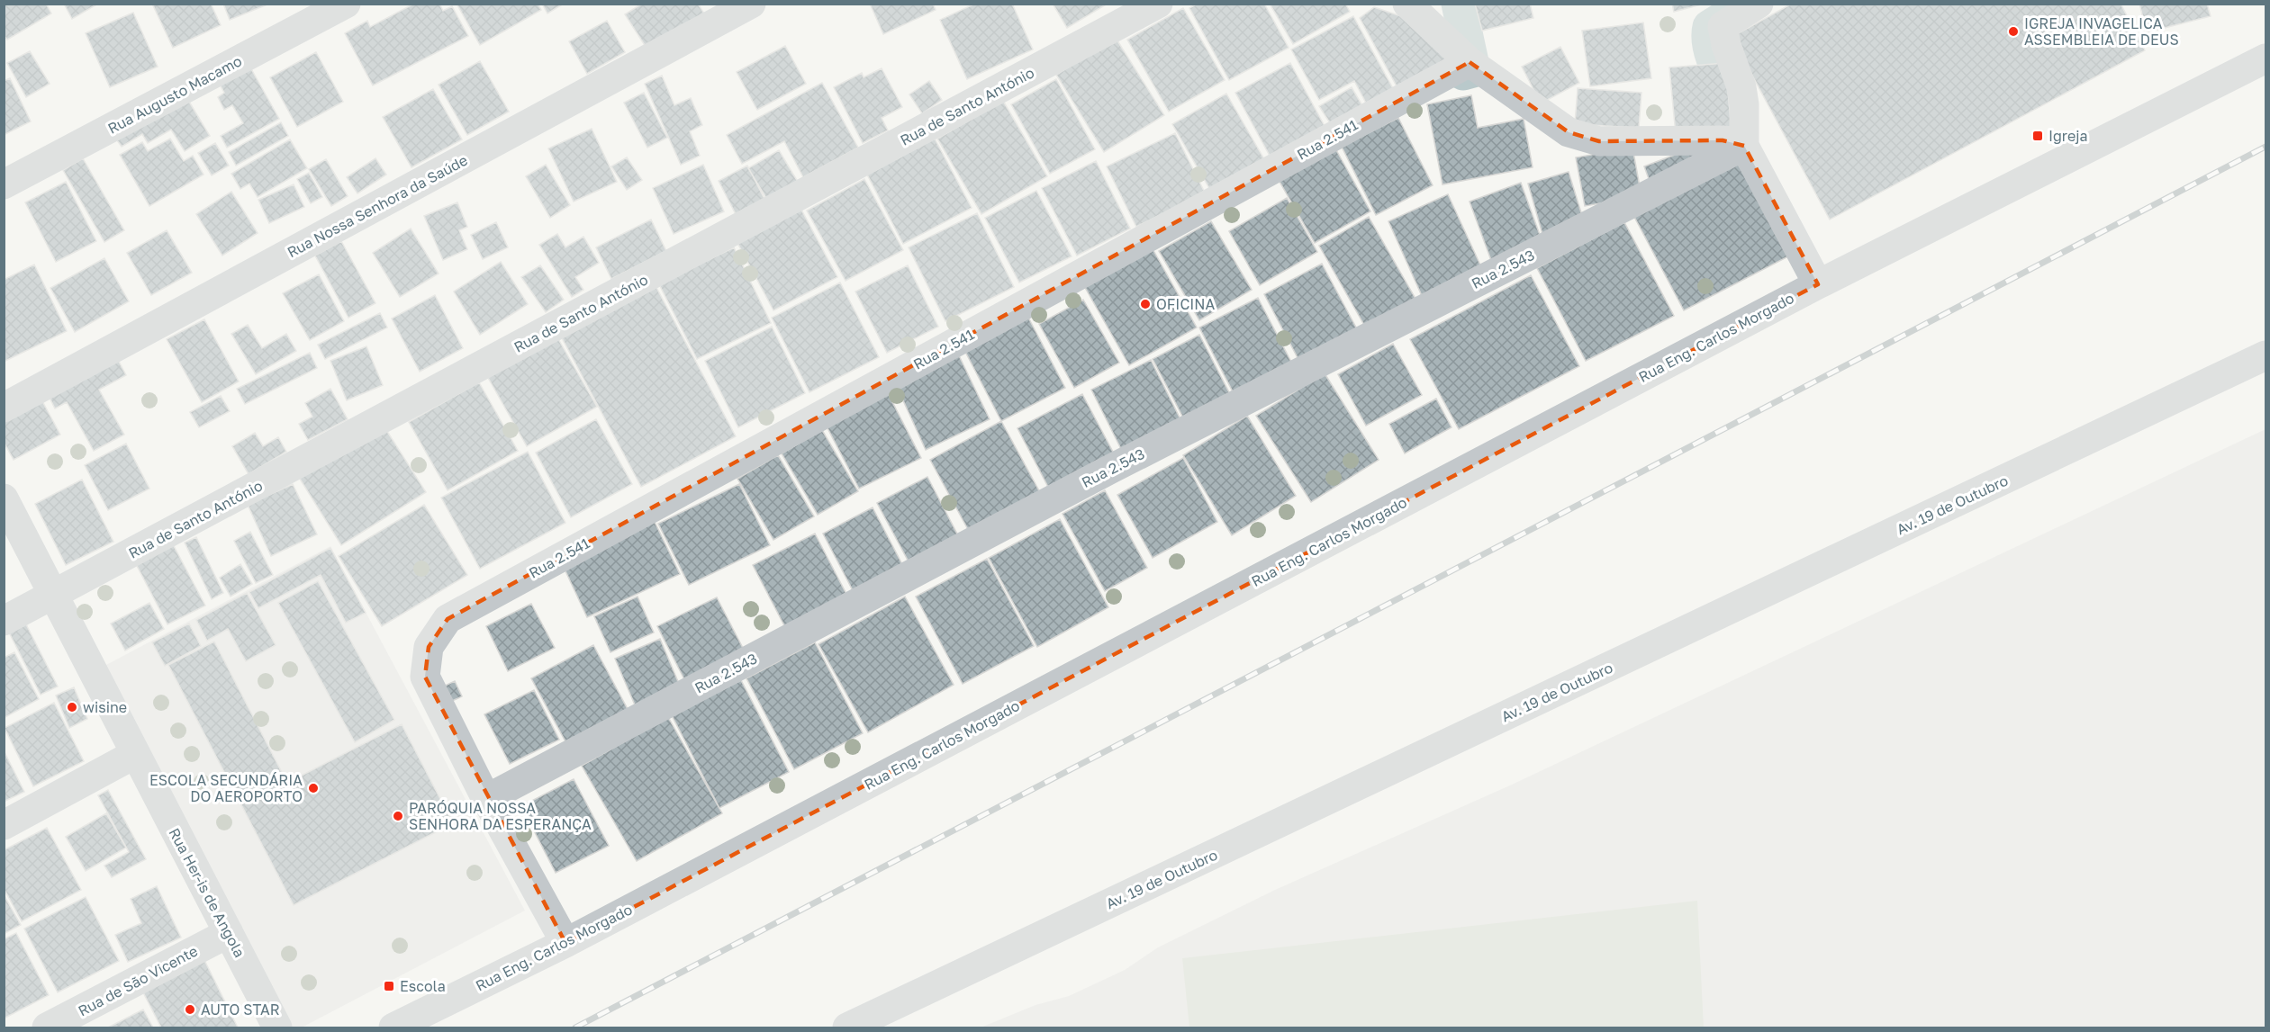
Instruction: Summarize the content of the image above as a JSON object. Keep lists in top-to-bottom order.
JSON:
{
  "streets": {
    "street": [
      "Rua Augusto Macamo",
      "Rua de Santo António",
      "Rua 2.541",
      "Rua Nossa Senhora da Saúde",
      "Rua 2.543",
      "Rua Eng. Carlos Morgado",
      "Av. 19 de Outubro",
      "Rua Her-is de Angola",
      "Rua de São Vicente"
    ]
  },
  "crossings": [
    ["Rua de Santo António", "Rua Her-is de Angola"],
    ["Rua 2.541", "Rua 2.543"],
    ["Rua Her-is de Angola", "Rua de São Vicente"]
  ],
  "places": {
    "other": [
      "IGREJA INVAGELICA ASSEMBLEIA DE DEUS",
      "OFICINA",
      "wisine",
      "ESCOLA SECUNDÁRIA DO AEROPORTO",
      "PARÓQUIA NOSSA SENHORA DA ESPERANÇA",
      "AUTO STAR"
    ],
    "transit": ["Igreja", "Escola"]
  }
}
